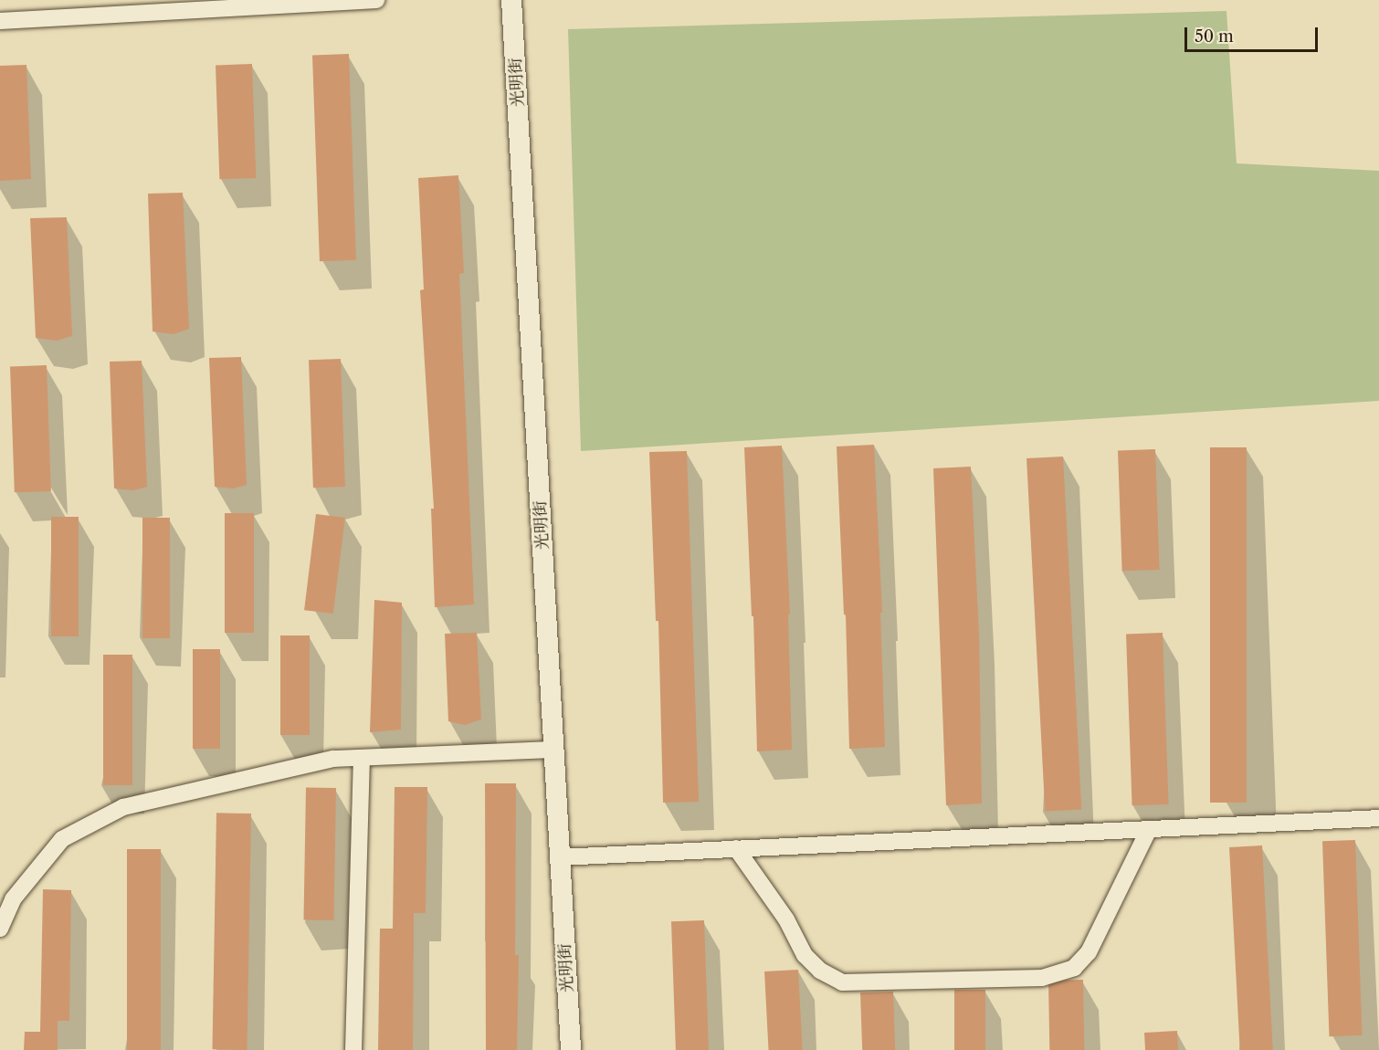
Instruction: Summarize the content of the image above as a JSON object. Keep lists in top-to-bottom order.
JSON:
{
  "streets": {
    "street": ["光明街"]
  },
  "scale_bar": "50 m"
}
